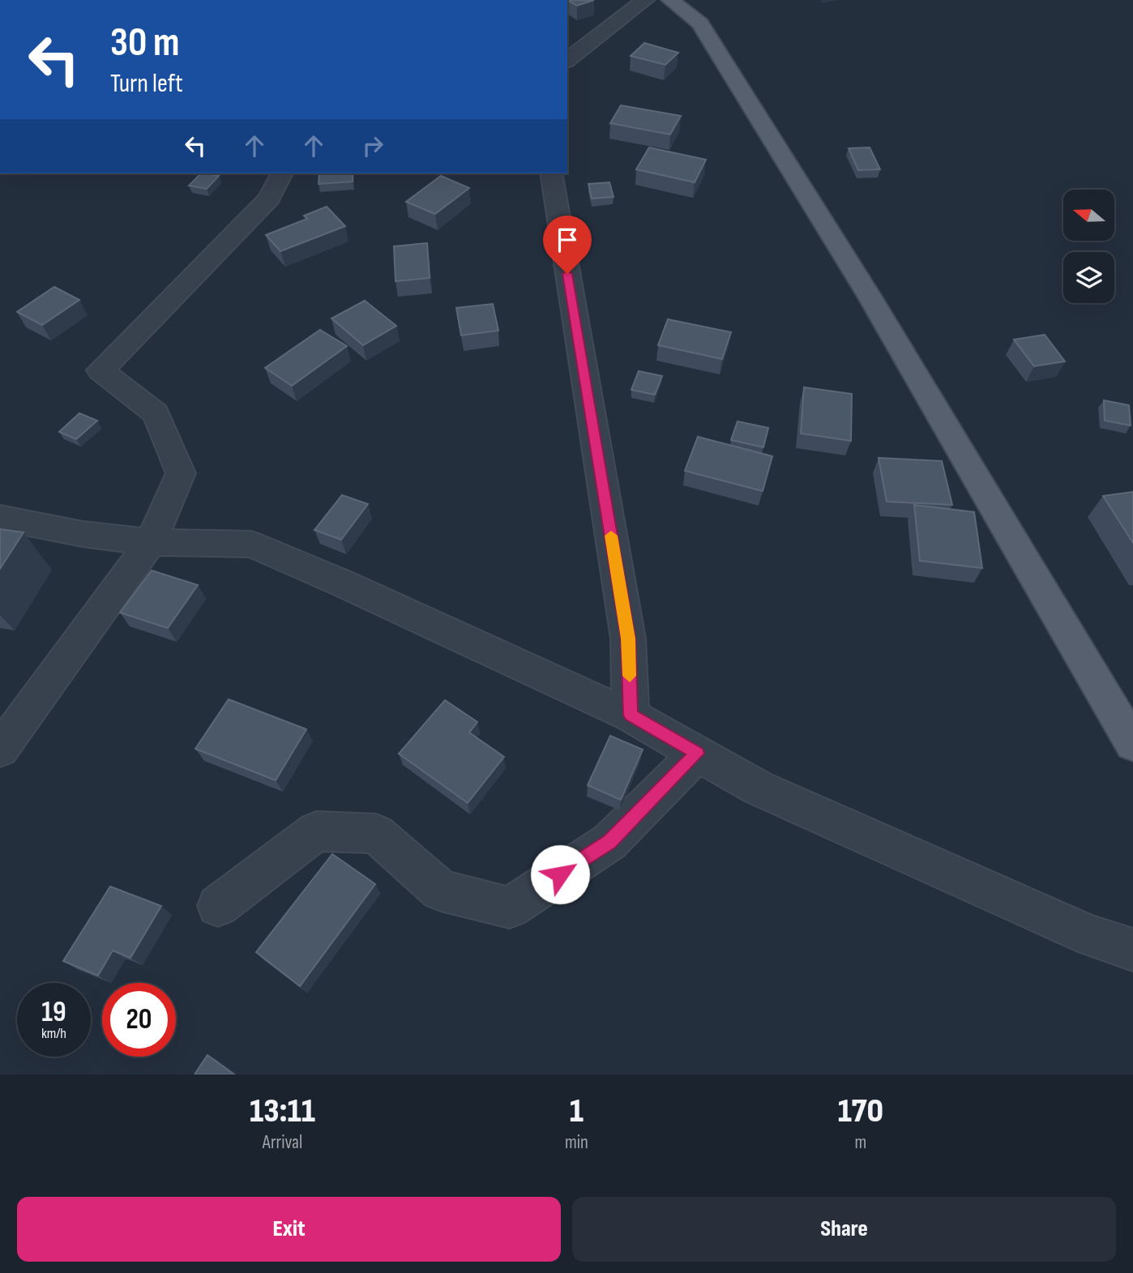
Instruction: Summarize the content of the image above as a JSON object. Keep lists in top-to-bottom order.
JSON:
{
  "north": "left",
  "page": {
    "turn": ["30 m", "Turn left"],
    "speed": "19 km/h",
    "limit": "20",
    "eta": [
      "13:11",
      "Arrival",
      "1",
      "min",
      "170",
      "m"
    ],
    "buttons": ["Exit", "Share"]
  }
}
